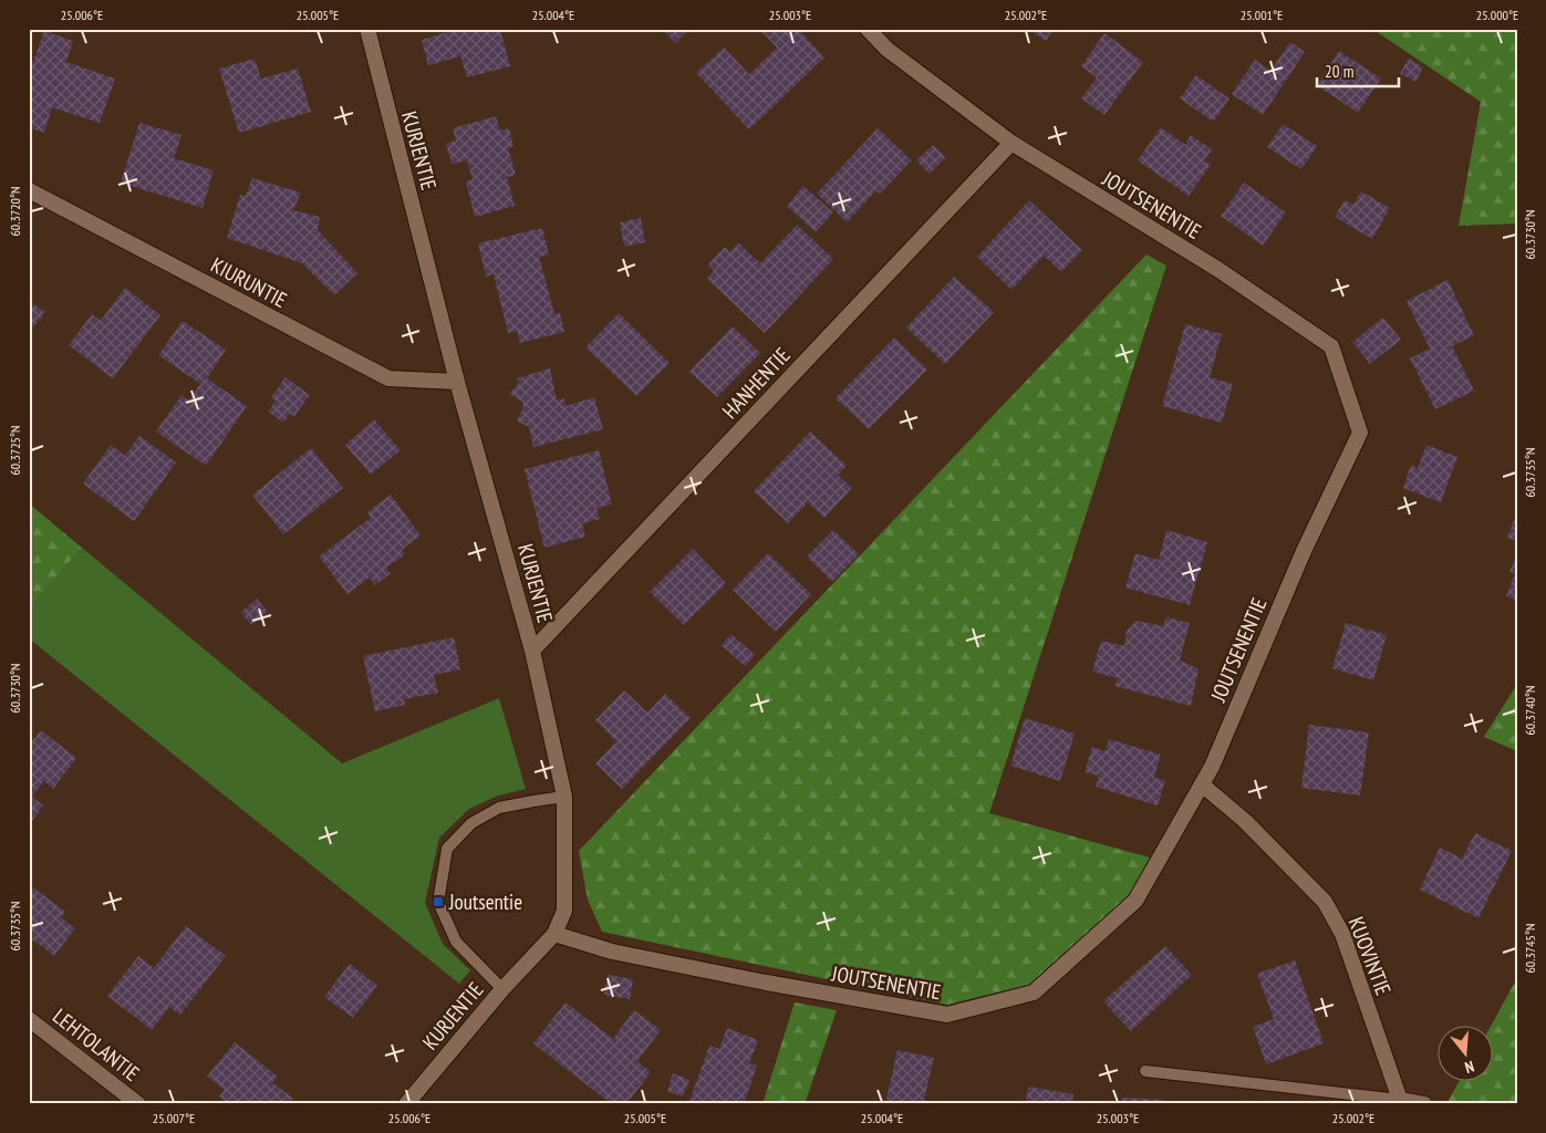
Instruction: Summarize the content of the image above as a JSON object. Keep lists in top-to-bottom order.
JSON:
{
  "streets": {
    "street": [
      "KURJENTIE",
      "JOUTSENENTIE",
      "KIURUNTIE",
      "HANHENTIE",
      "KUOVINTIE",
      "LEHTOLANTIE"
    ]
  },
  "crossings": [
    ["KURJENTIE", "JOUTSENENTIE"],
    ["KURJENTIE", "KIURUNTIE"],
    ["KURJENTIE", "HANHENTIE"],
    ["JOUTSENENTIE", "HANHENTIE"],
    ["JOUTSENENTIE", "KUOVINTIE"]
  ],
  "places": {
    "transit": ["Joutsentie"]
  },
  "scale_bar": "20 m",
  "north": "bottom",
  "coordinates": [
    "25.006°E",
    "25.005°E",
    "25.004°E",
    "25.003°E",
    "25.002°E",
    "25.001°E",
    "25.000°E",
    "60.3720°N",
    "60.3730°N",
    "60.3725°N",
    "60.3735°N",
    "60.3740°N",
    "60.3745°N",
    "25.007°E"
  ]
}
